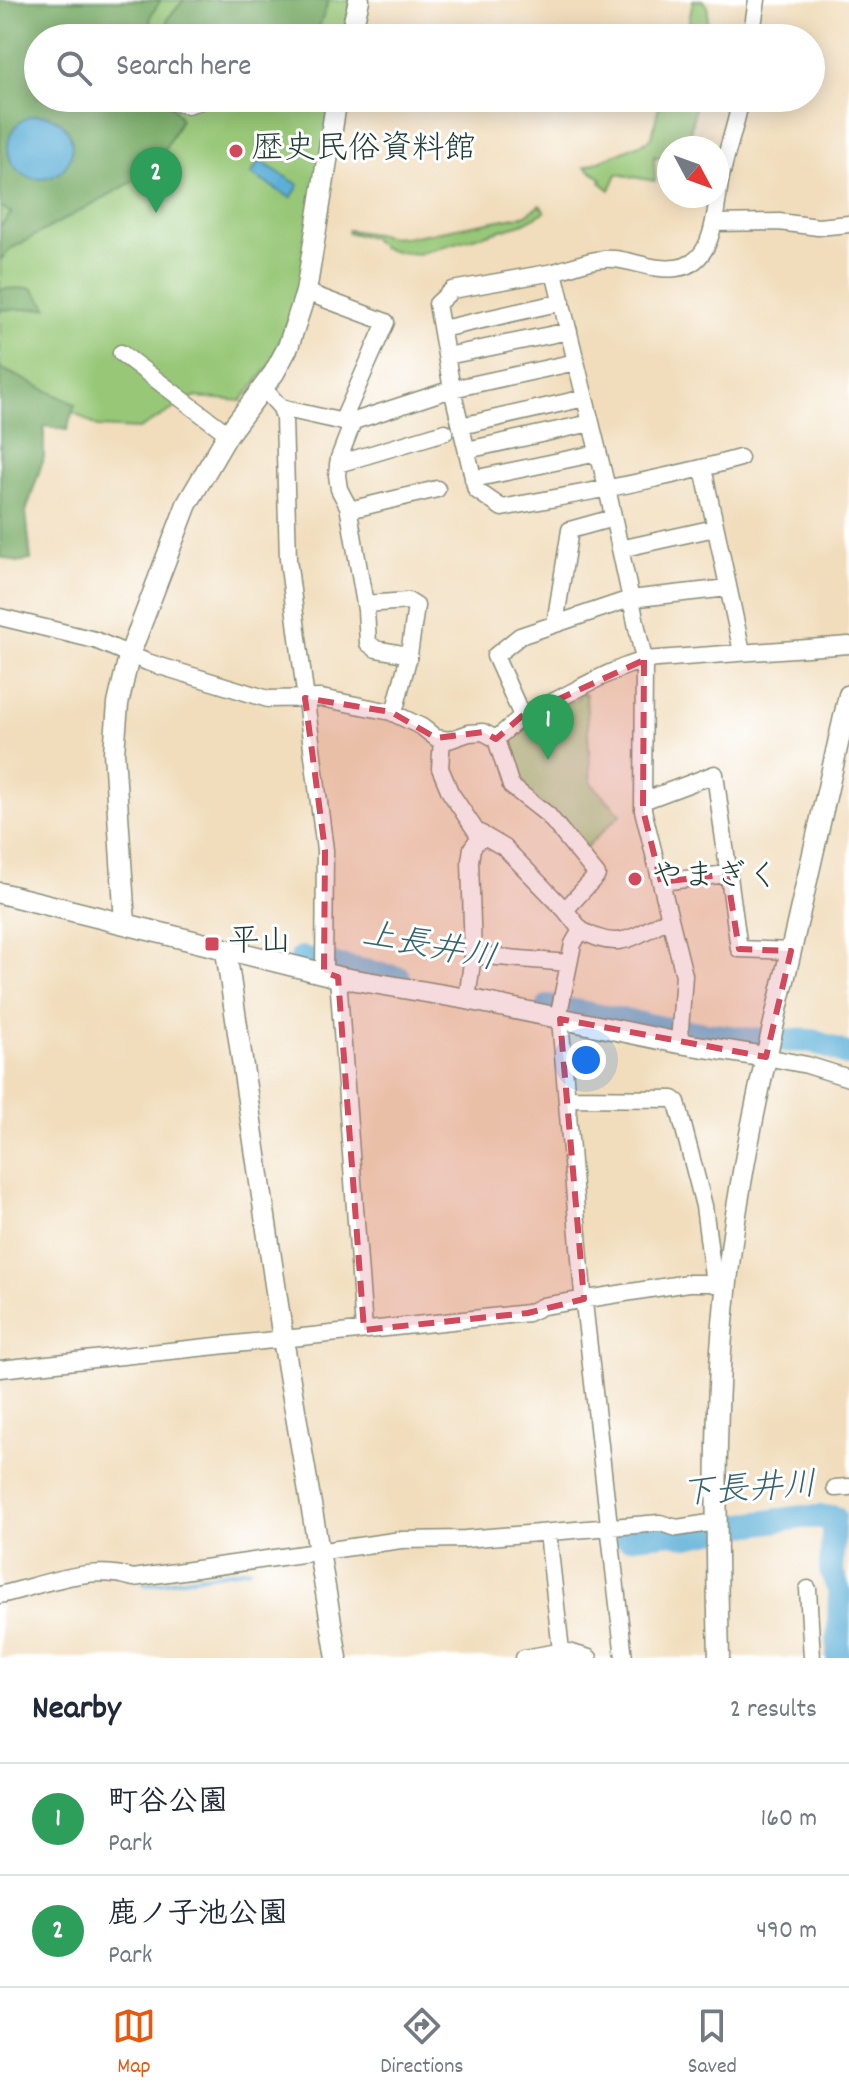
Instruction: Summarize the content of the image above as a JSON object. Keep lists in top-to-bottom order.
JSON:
{
  "water": ["上長井川", "下長井川"],
  "places": {
    "other": ["歴史民俗資料館", "やまぎく"],
    "transit": ["平山"]
  },
  "north": "bottom right",
  "page": {
    "search": "Search here",
    "pins": ["2", "1"],
    "heading": ["Nearby", "2 results"],
    "list": [
      {
        "mark": "1",
        "name": "町谷公園",
        "note": "Park",
        "value": "160 m"
      },
      {
        "mark": "2",
        "name": "鹿ノ子池公園",
        "note": "Park",
        "value": "490 m"
      }
    ],
    "nav": ["Map", "Directions", "Saved"]
  }
}
